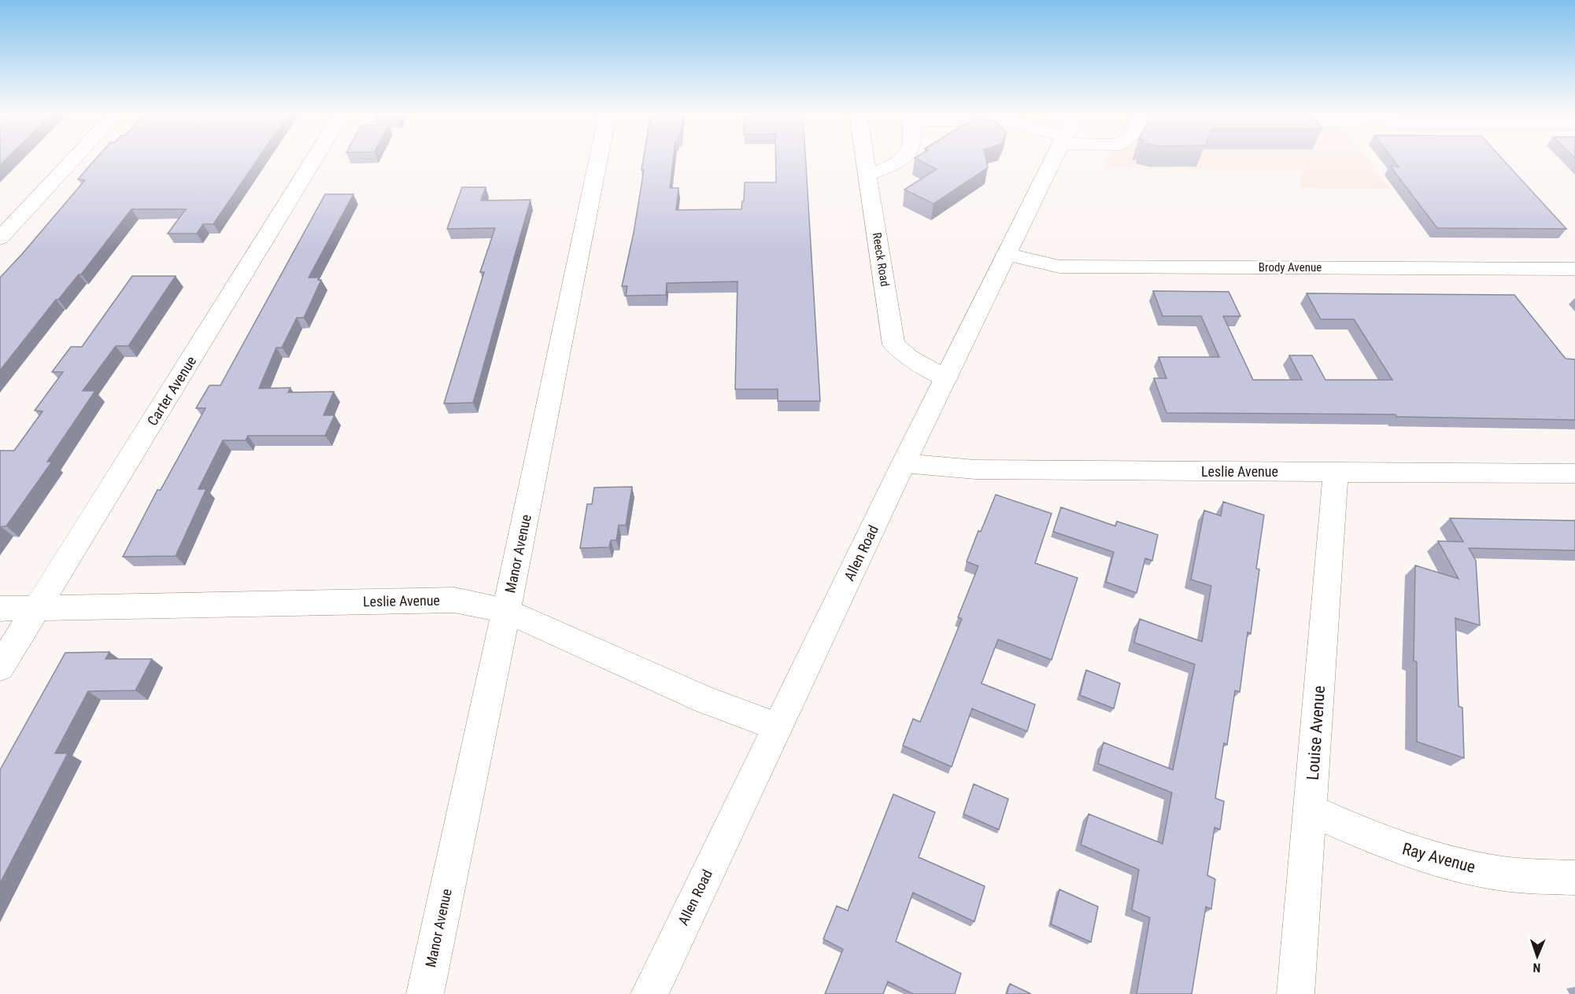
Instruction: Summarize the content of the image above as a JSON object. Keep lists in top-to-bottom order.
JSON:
{
  "streets": {
    "street": [
      "Reeck Road",
      "Brody Avenue",
      "Carter Avenue",
      "Leslie Avenue",
      "Allen Road",
      "Manor Avenue",
      "Louise Avenue",
      "Ray Avenue"
    ]
  },
  "crossings": [
    ["Reeck Road", "Allen Road"],
    ["Brody Avenue", "Allen Road"],
    ["Carter Avenue", "Leslie Avenue"],
    ["Leslie Avenue", "Allen Road"],
    ["Leslie Avenue", "Manor Avenue"],
    ["Leslie Avenue", "Louise Avenue"],
    ["Louise Avenue", "Ray Avenue"]
  ],
  "north": "bottom"
}
